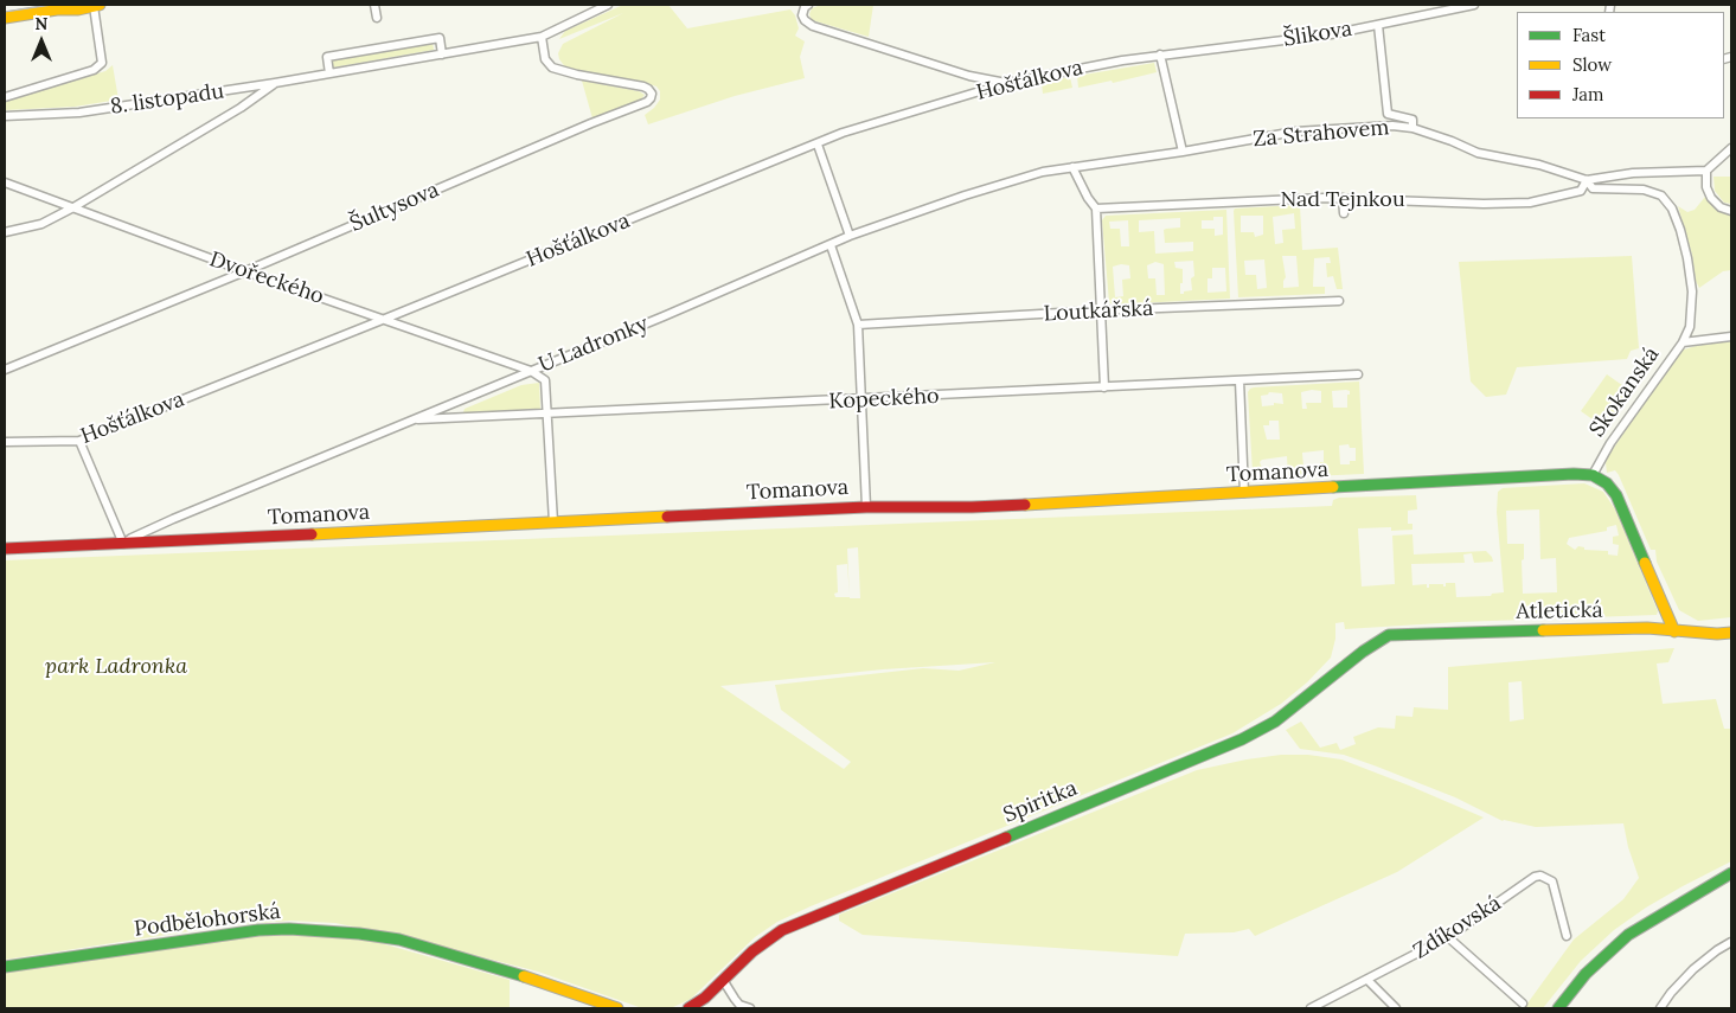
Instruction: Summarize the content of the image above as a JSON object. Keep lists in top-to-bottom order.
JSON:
{
  "streets": {
    "street": [
      "Šlikova",
      "Hošťálkova",
      "8. listopadu",
      "Za Strahovem",
      "Nad Tejnkou",
      "Šultysova",
      "Dvořeckého",
      "Loutkářská",
      "U Ladronky",
      "Skokanská",
      "Kopeckého",
      "Tomanova",
      "Atletická",
      "Spiritka",
      "Podbělohorská",
      "Zdíkovská"
    ]
  },
  "crossings": [
    ["Šlikova", "Hošťálkova"],
    ["Hošťálkova", "Dvořeckého"],
    ["8. listopadu", "Šultysova"],
    ["Za Strahovem", "Nad Tejnkou"],
    ["Za Strahovem", "U Ladronky"],
    ["Za Strahovem", "Skokanská"],
    ["Nad Tejnkou", "Skokanská"],
    ["Šultysova", "Dvořeckého"],
    ["Dvořeckého", "U Ladronky"],
    ["U Ladronky", "Kopeckého"],
    ["U Ladronky", "Tomanova"],
    ["Skokanská", "Tomanova"],
    ["Atletická", "Spiritka"]
  ],
  "parks": ["park Ladronka"],
  "legend": ["Fast", "Slow", "Jam"],
  "north": "top"
}
